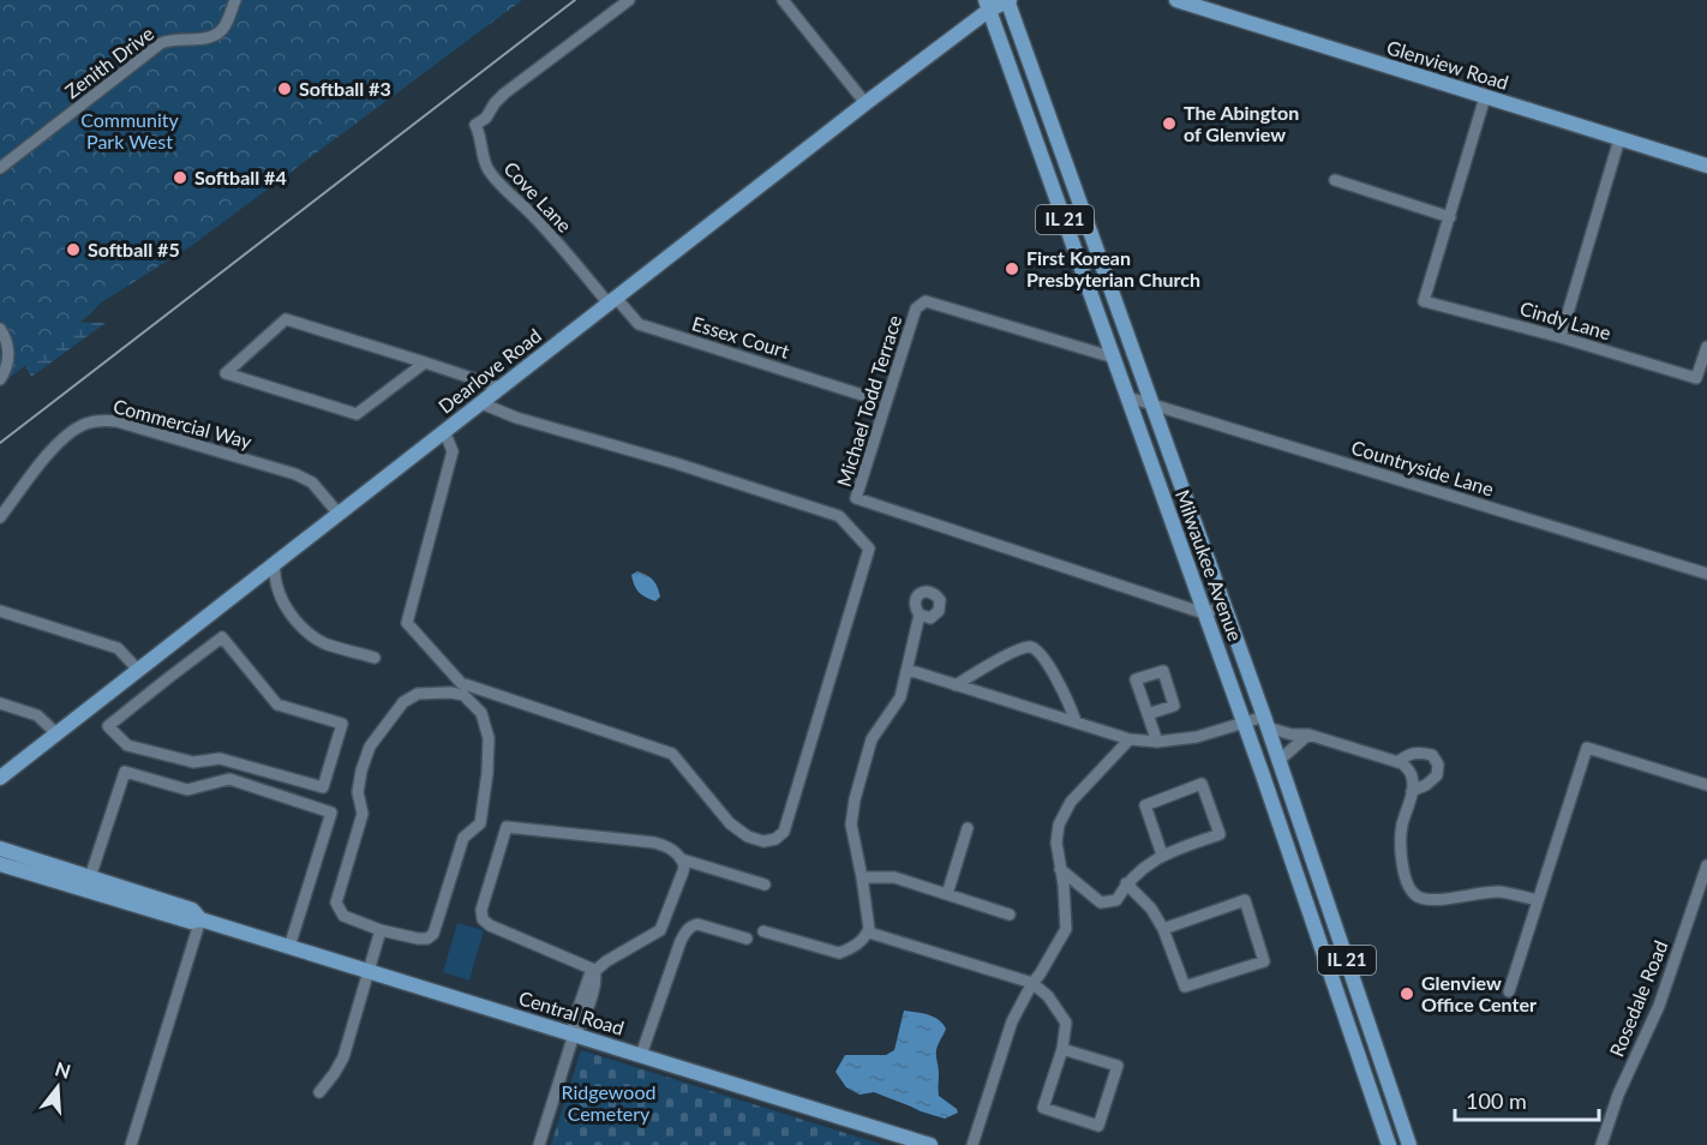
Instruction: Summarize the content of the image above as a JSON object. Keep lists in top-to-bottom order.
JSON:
{
  "streets": {
    "main road": [
      "Glenview Road",
      "IL 21",
      "Dearlove Road",
      "Milwaukee Avenue",
      "Central Road"
    ],
    "street": [
      "Zenith Drive",
      "Cove Lane",
      "Cindy Lane",
      "Essex Court",
      "Michael Todd Terrace",
      "Commercial Way",
      "Countryside Lane",
      "Rosedale Road"
    ]
  },
  "crossings": [
    ["Cove Lane", "Essex Court"],
    ["Cove Lane", "Dearlove Road"],
    ["Essex Court", "Dearlove Road"],
    ["Dearlove Road", "Commercial Way"],
    ["Dearlove Road", "Milwaukee Avenue"],
    ["Michael Todd Terrace", "Milwaukee Avenue"],
    ["Countryside Lane", "Milwaukee Avenue"]
  ],
  "parks": ["Community Park West", "Ridgewood Cemetery"],
  "places": [
    "Softball #3",
    "The Abington of Glenview",
    "Softball #4",
    "Softball #5",
    "First Korean Presbyterian Church",
    "Glenview Office Center"
  ],
  "scale_bar": "100 m",
  "north": "top"
}
